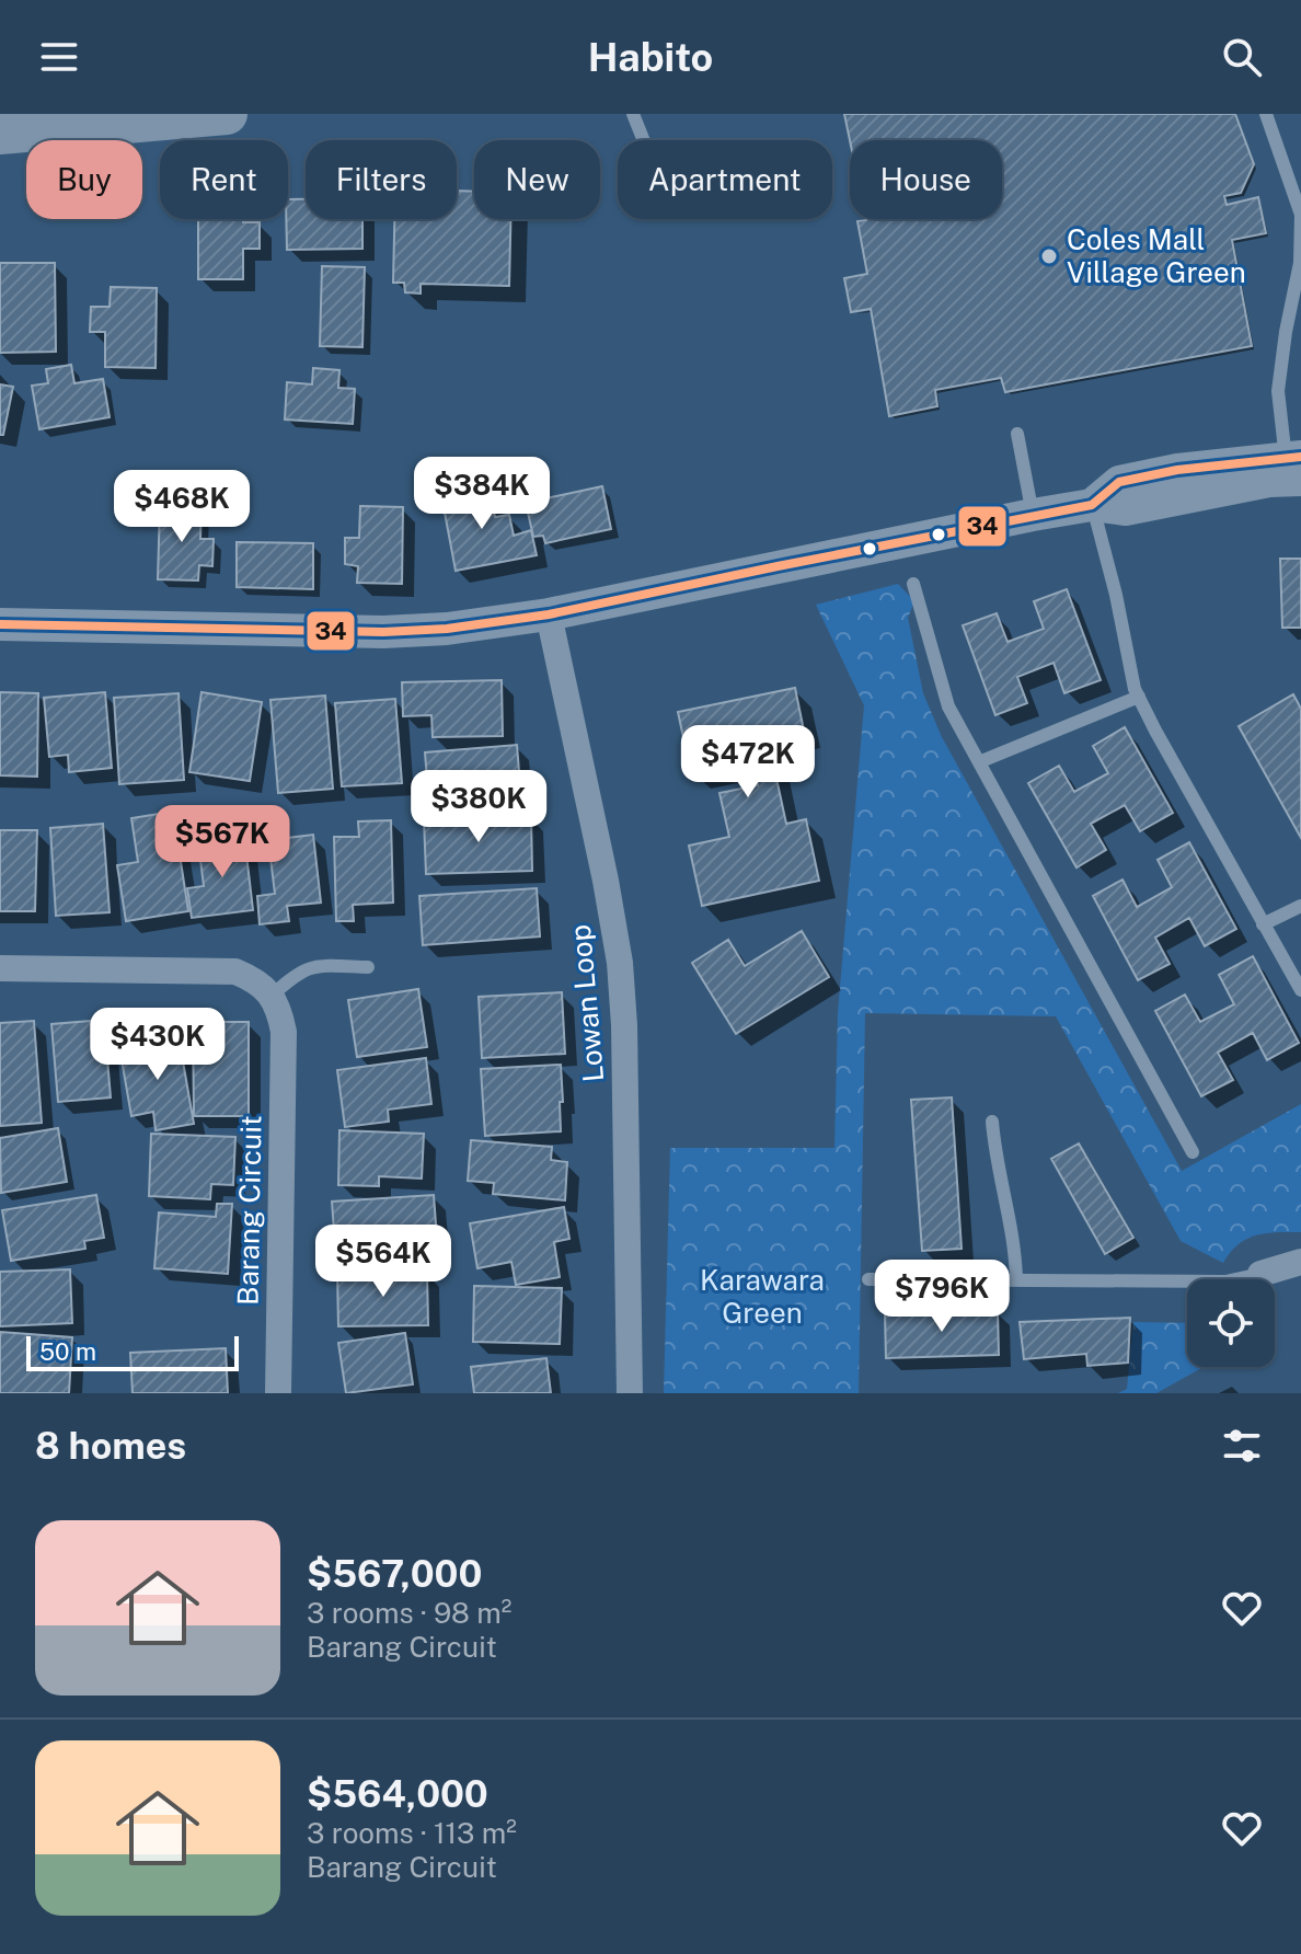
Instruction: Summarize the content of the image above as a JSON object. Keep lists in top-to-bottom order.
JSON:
{
  "streets": {
    "street": ["Lowan Loop", "Barang Circuit"]
  },
  "parks": ["Karawara Green"],
  "places": ["Coles Mall Village Green"],
  "lines": ["transit line 34"],
  "scale_bar": "50 m",
  "page": {
    "header": "Habito",
    "chip": [
      "Buy",
      "Rent",
      "Filters",
      "New",
      "Apartment",
      "House"
    ],
    "price": [
      "$384K",
      "$468K",
      "$472K",
      "$380K",
      "$567K",
      "$430K",
      "$564K",
      "$796K"
    ],
    "scale": "50 m",
    "heading": "8 homes",
    "list": [
      {
        "name": "$567,000",
        "note": "3 rooms · 98 m² · Barang Circuit"
      },
      {
        "name": "$564,000",
        "note": "3 rooms · 113 m² · Barang Circuit"
      }
    ]
  }
}
